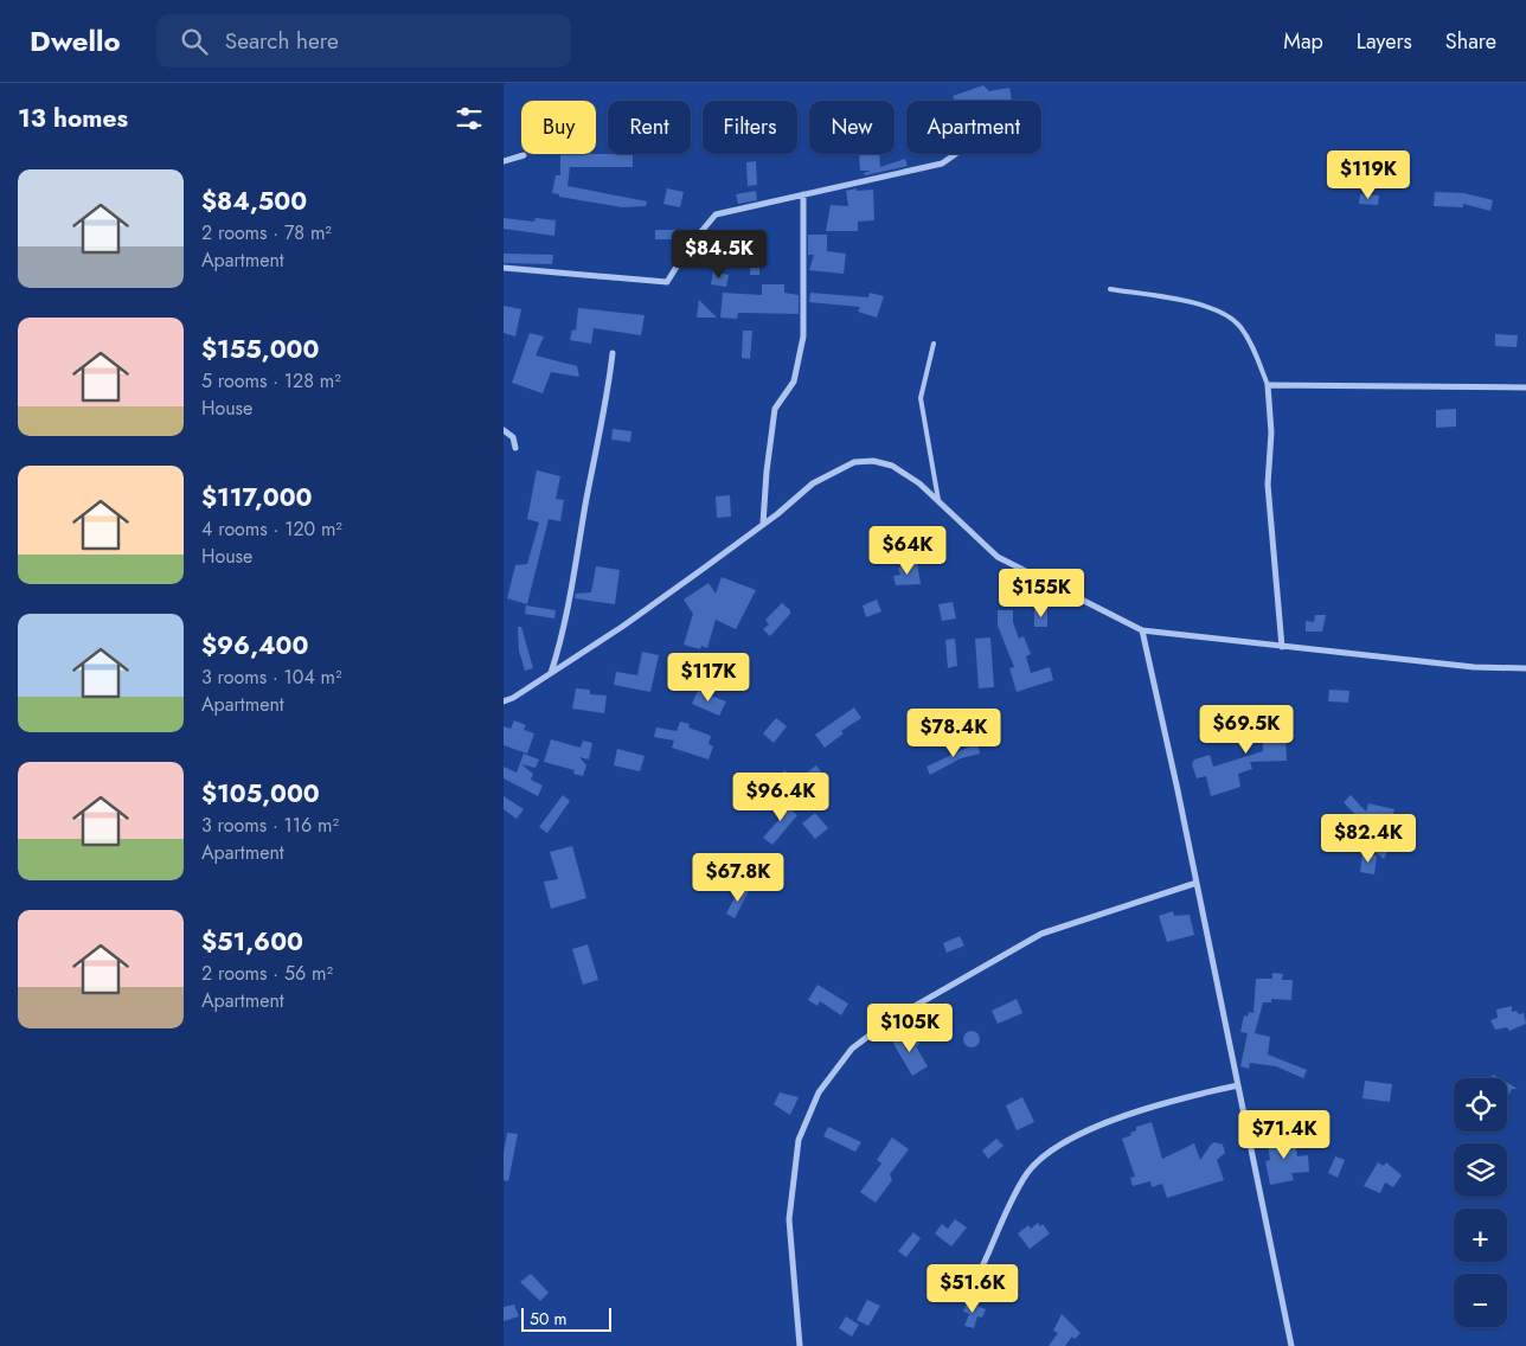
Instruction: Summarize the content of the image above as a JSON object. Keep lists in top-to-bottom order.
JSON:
{
  "scale_bar": "50 m",
  "page": {
    "header": "Dwello",
    "search": "Search here",
    "nav": ["Map", "Layers", "Share"],
    "heading": "13 homes",
    "chip": [
      "Buy",
      "Rent",
      "Filters",
      "New",
      "Apartment"
    ],
    "price": [
      "$119K",
      "$84.5K",
      "$64K",
      "$155K",
      "$117K",
      "$69.5K",
      "$78.4K",
      "$96.4K",
      "$82.4K",
      "$67.8K",
      "$105K",
      "$71.4K",
      "$51.6K"
    ],
    "list": [
      {
        "name": "$84,500",
        "note": "2 rooms · 78 m² · Apartment"
      },
      {
        "name": "$155,000",
        "note": "5 rooms · 128 m² · House"
      },
      {
        "name": "$117,000",
        "note": "4 rooms · 120 m² · House"
      },
      {
        "name": "$96,400",
        "note": "3 rooms · 104 m² · Apartment"
      },
      {
        "name": "$105,000",
        "note": "3 rooms · 116 m² · Apartment"
      },
      {
        "name": "$51,600",
        "note": "2 rooms · 56 m² · Apartment"
      }
    ],
    "map_buttons": ["+", "−"],
    "scale": "50 m"
  }
}
